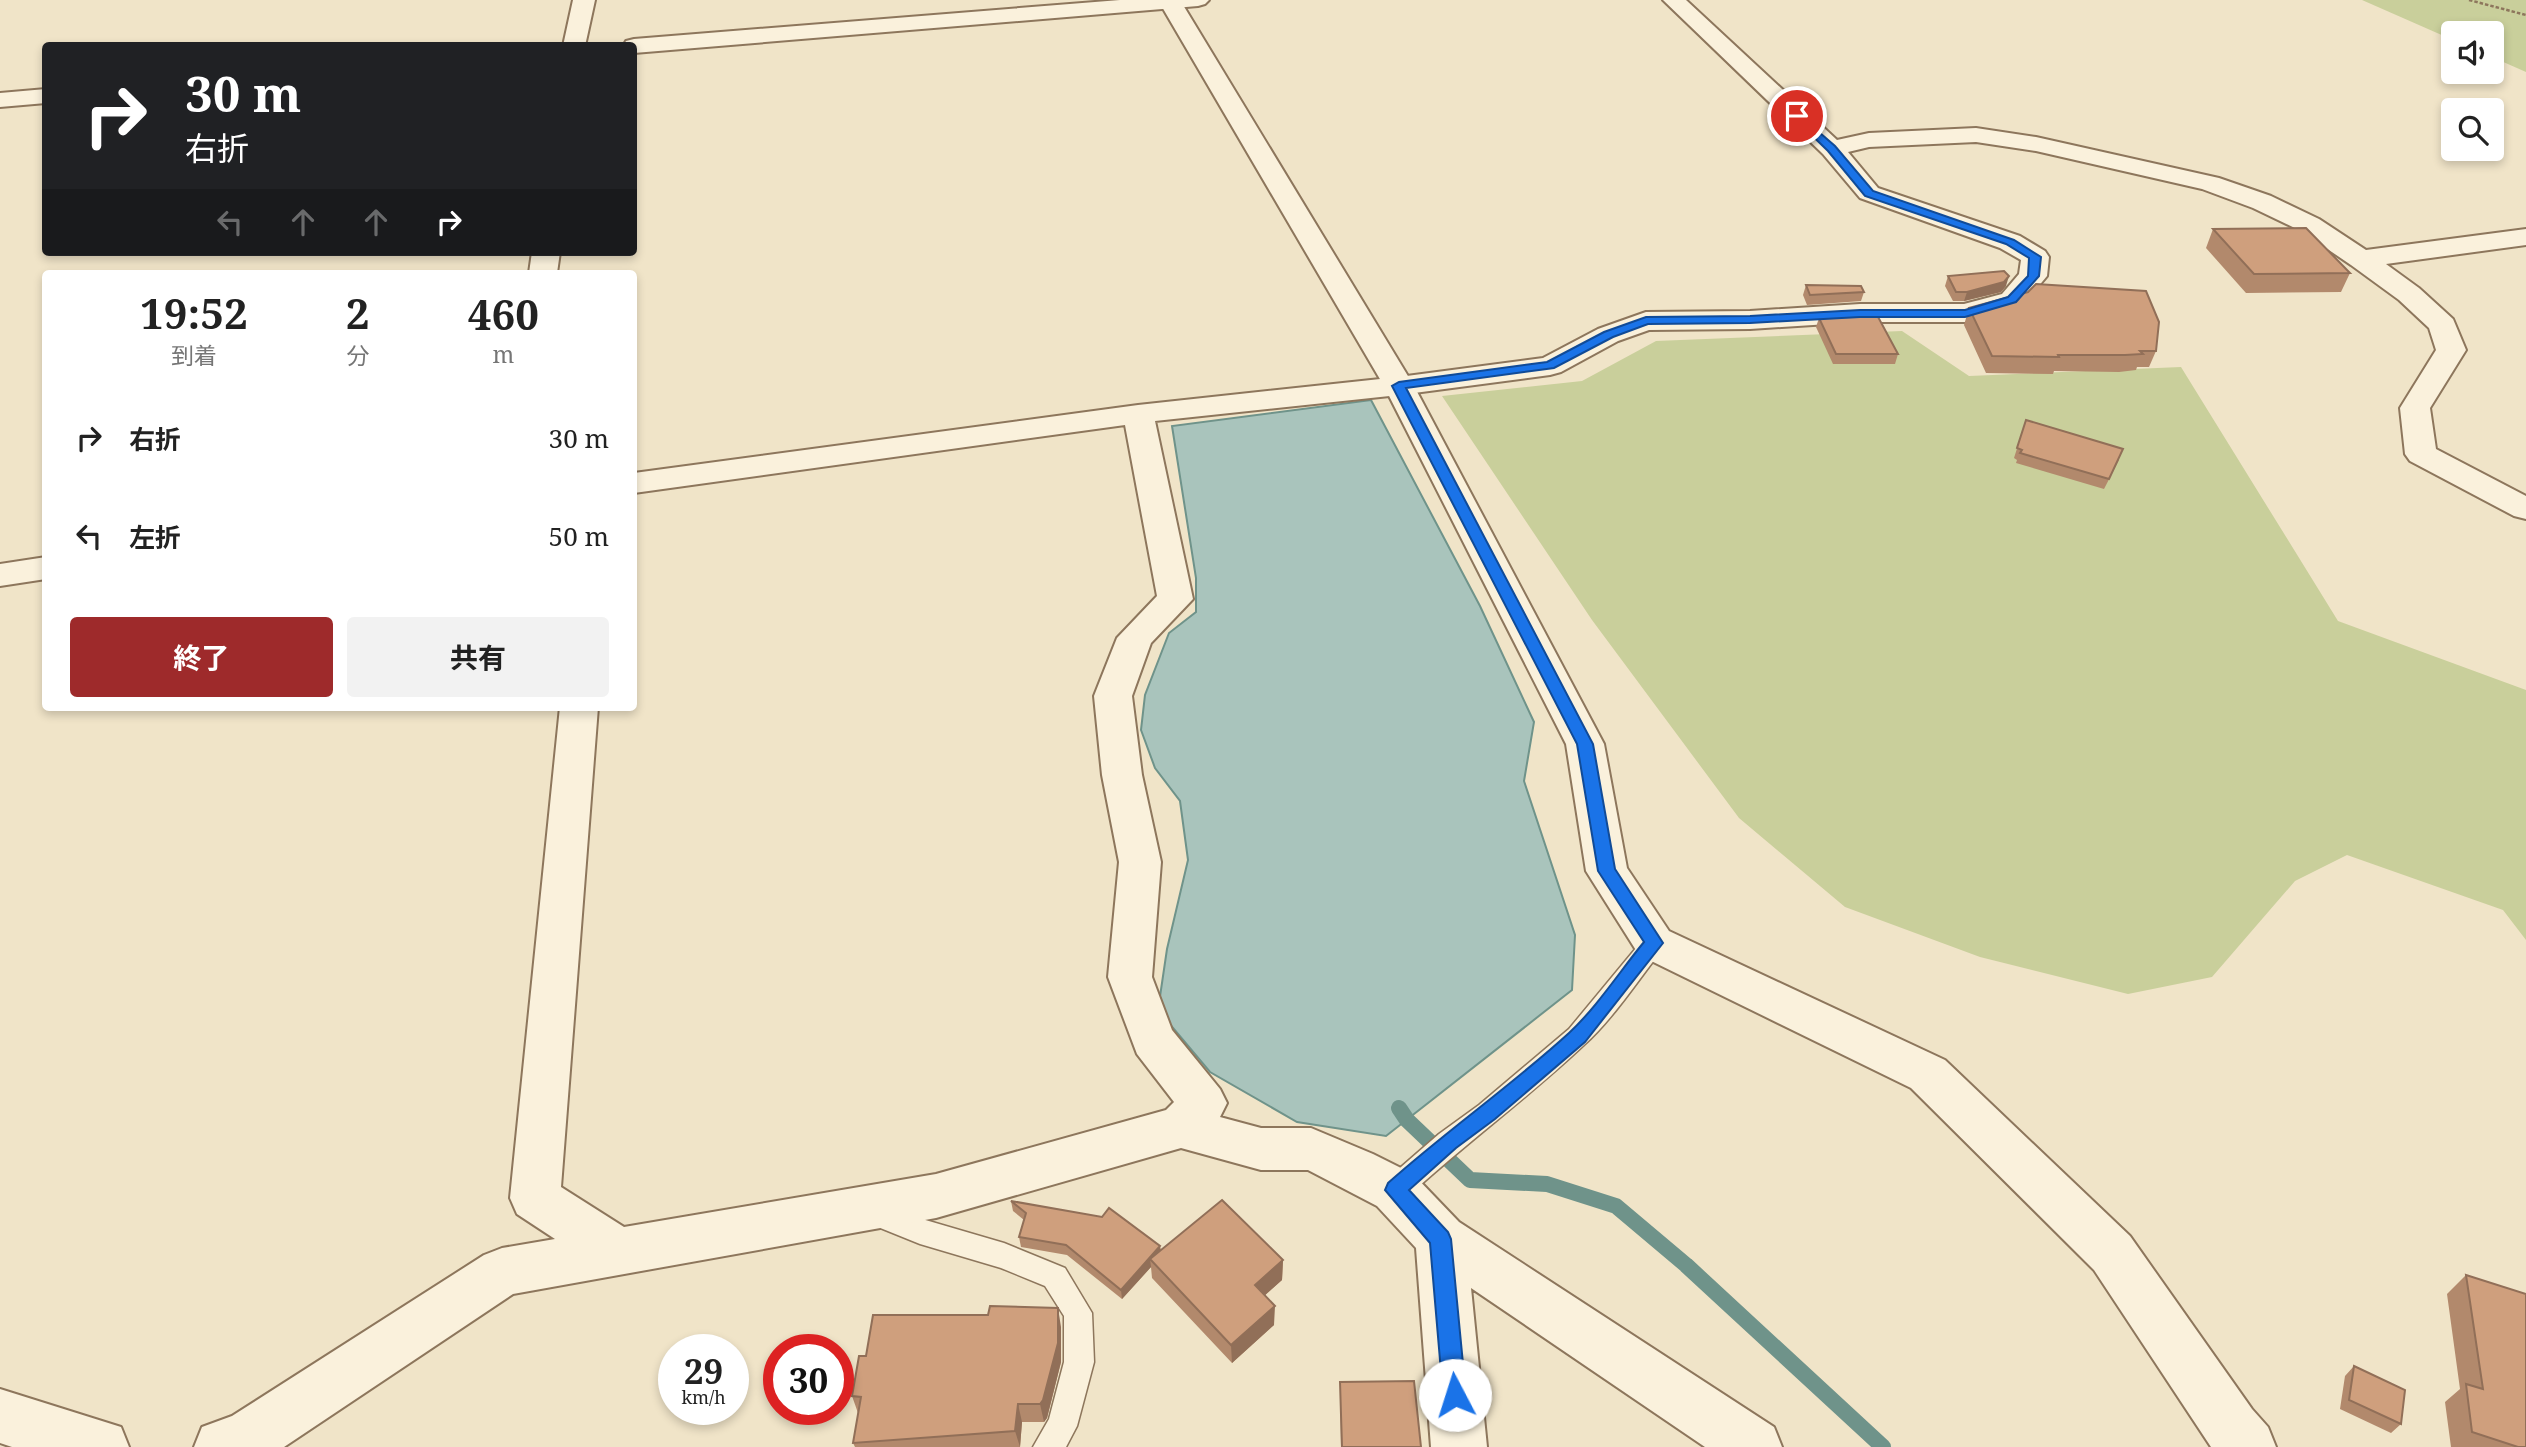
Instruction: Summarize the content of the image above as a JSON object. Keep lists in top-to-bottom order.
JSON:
{
  "page": {
    "turn": ["30 m", "右折"],
    "eta": [
      "19:52",
      "到着",
      "2",
      "分",
      "460",
      "m"
    ],
    "list": [
      {
        "name": "右折",
        "value": "30 m"
      },
      {
        "name": "左折",
        "value": "50 m"
      }
    ],
    "buttons": ["終了", "共有"],
    "speed": "29 km/h",
    "limit": "30"
  }
}
